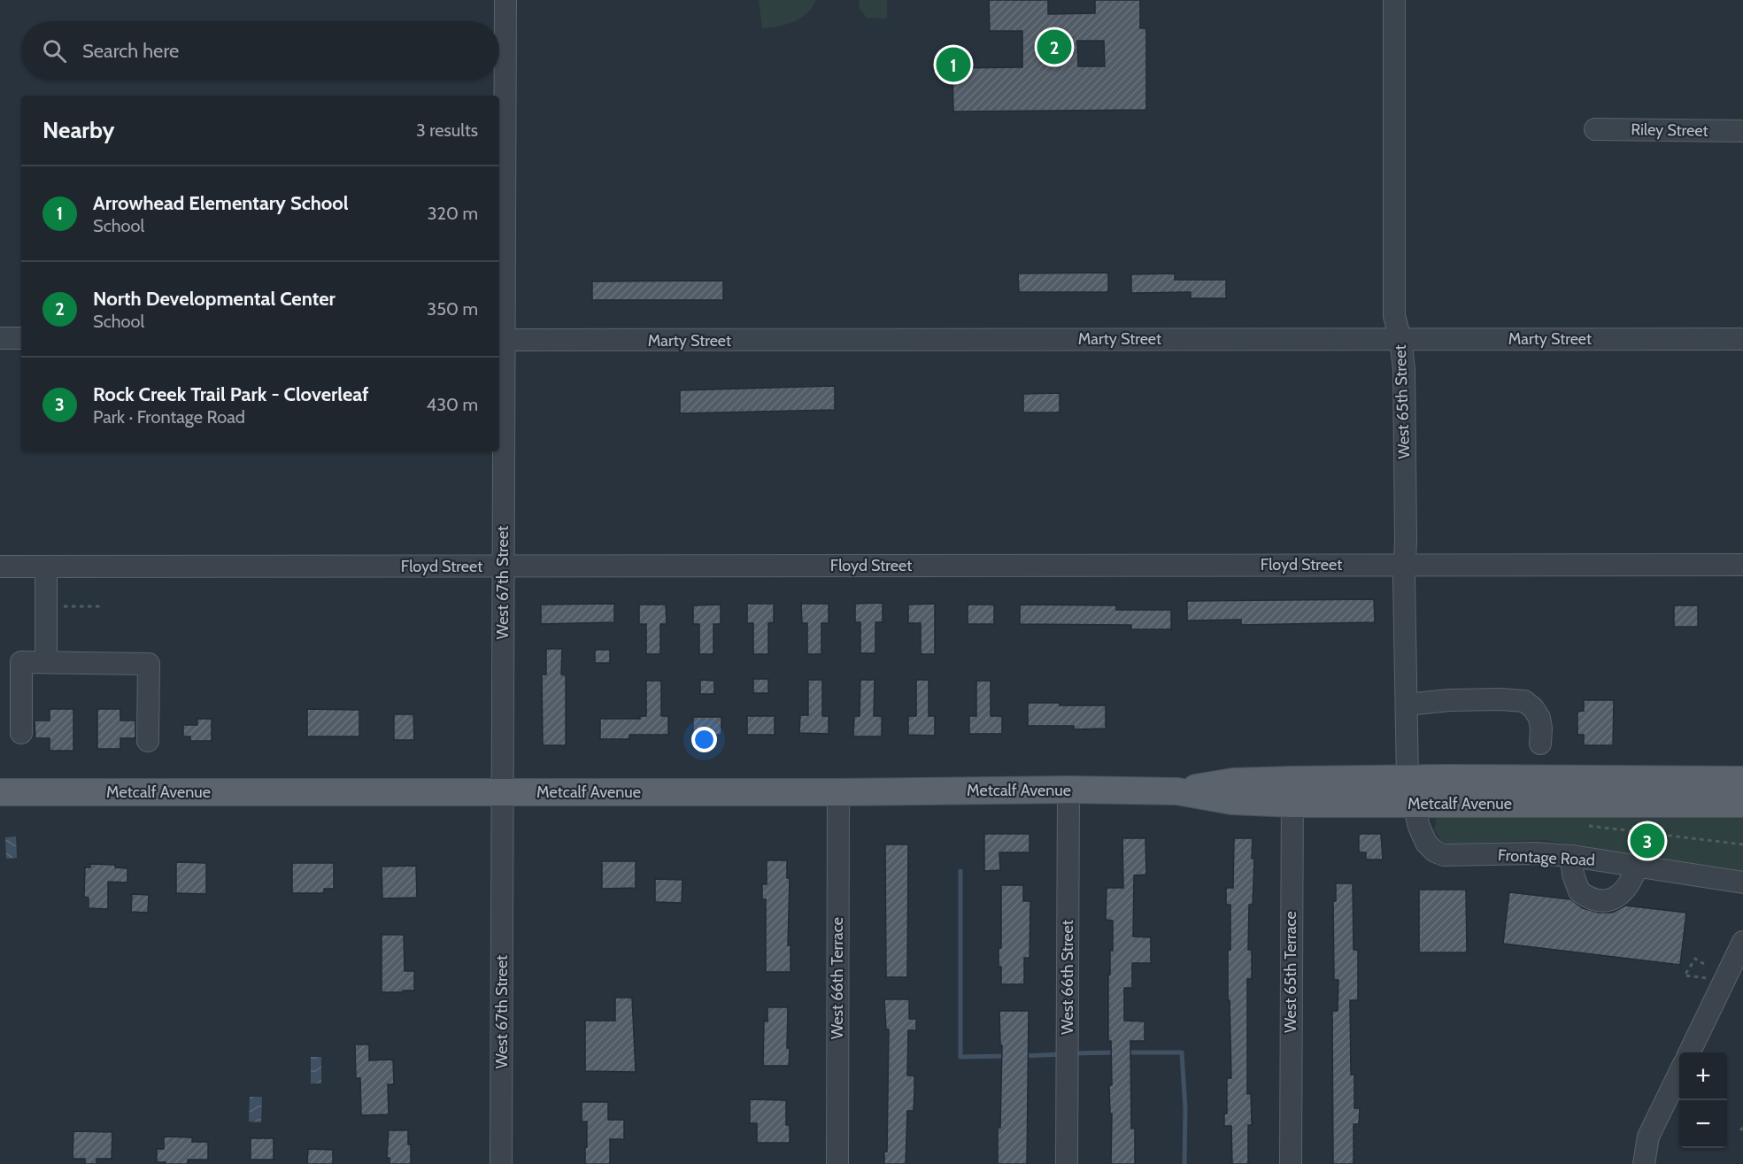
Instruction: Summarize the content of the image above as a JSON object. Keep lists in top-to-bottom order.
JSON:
{
  "streets": {
    "main road": ["Metcalf Avenue"],
    "street": [
      "Riley Street",
      "Marty Street",
      "West 65th Street",
      "Floyd Street",
      "West 67th Street",
      "Frontage Road",
      "West 65th Terrace",
      "West 66th Street",
      "West 66th Terrace"
    ]
  },
  "crossings": [
    ["Marty Street", "West 65th Street"],
    ["Marty Street", "West 67th Street"],
    ["West 65th Street", "Floyd Street"],
    ["West 65th Street", "Metcalf Avenue"],
    ["West 65th Street", "Frontage Road"],
    ["Floyd Street", "West 67th Street"],
    ["West 67th Street", "Metcalf Avenue"],
    ["Metcalf Avenue", "Frontage Road"],
    ["Metcalf Avenue", "West 65th Terrace"],
    ["Metcalf Avenue", "West 66th Street"],
    ["Metcalf Avenue", "West 66th Terrace"]
  ],
  "page": {
    "search": "Search here",
    "pins": ["2", "1", "3"],
    "heading": ["Nearby", "3 results"],
    "list": [
      {
        "mark": "1",
        "name": "Arrowhead Elementary School",
        "note": "School",
        "value": "320 m"
      },
      {
        "mark": "2",
        "name": "North Developmental Center",
        "note": "School",
        "value": "350 m"
      },
      {
        "mark": "3",
        "name": "Rock Creek Trail Park - Cloverleaf",
        "note": "Park · Frontage Road",
        "value": "430 m"
      }
    ],
    "map_buttons": ["+", "−"]
  }
}
